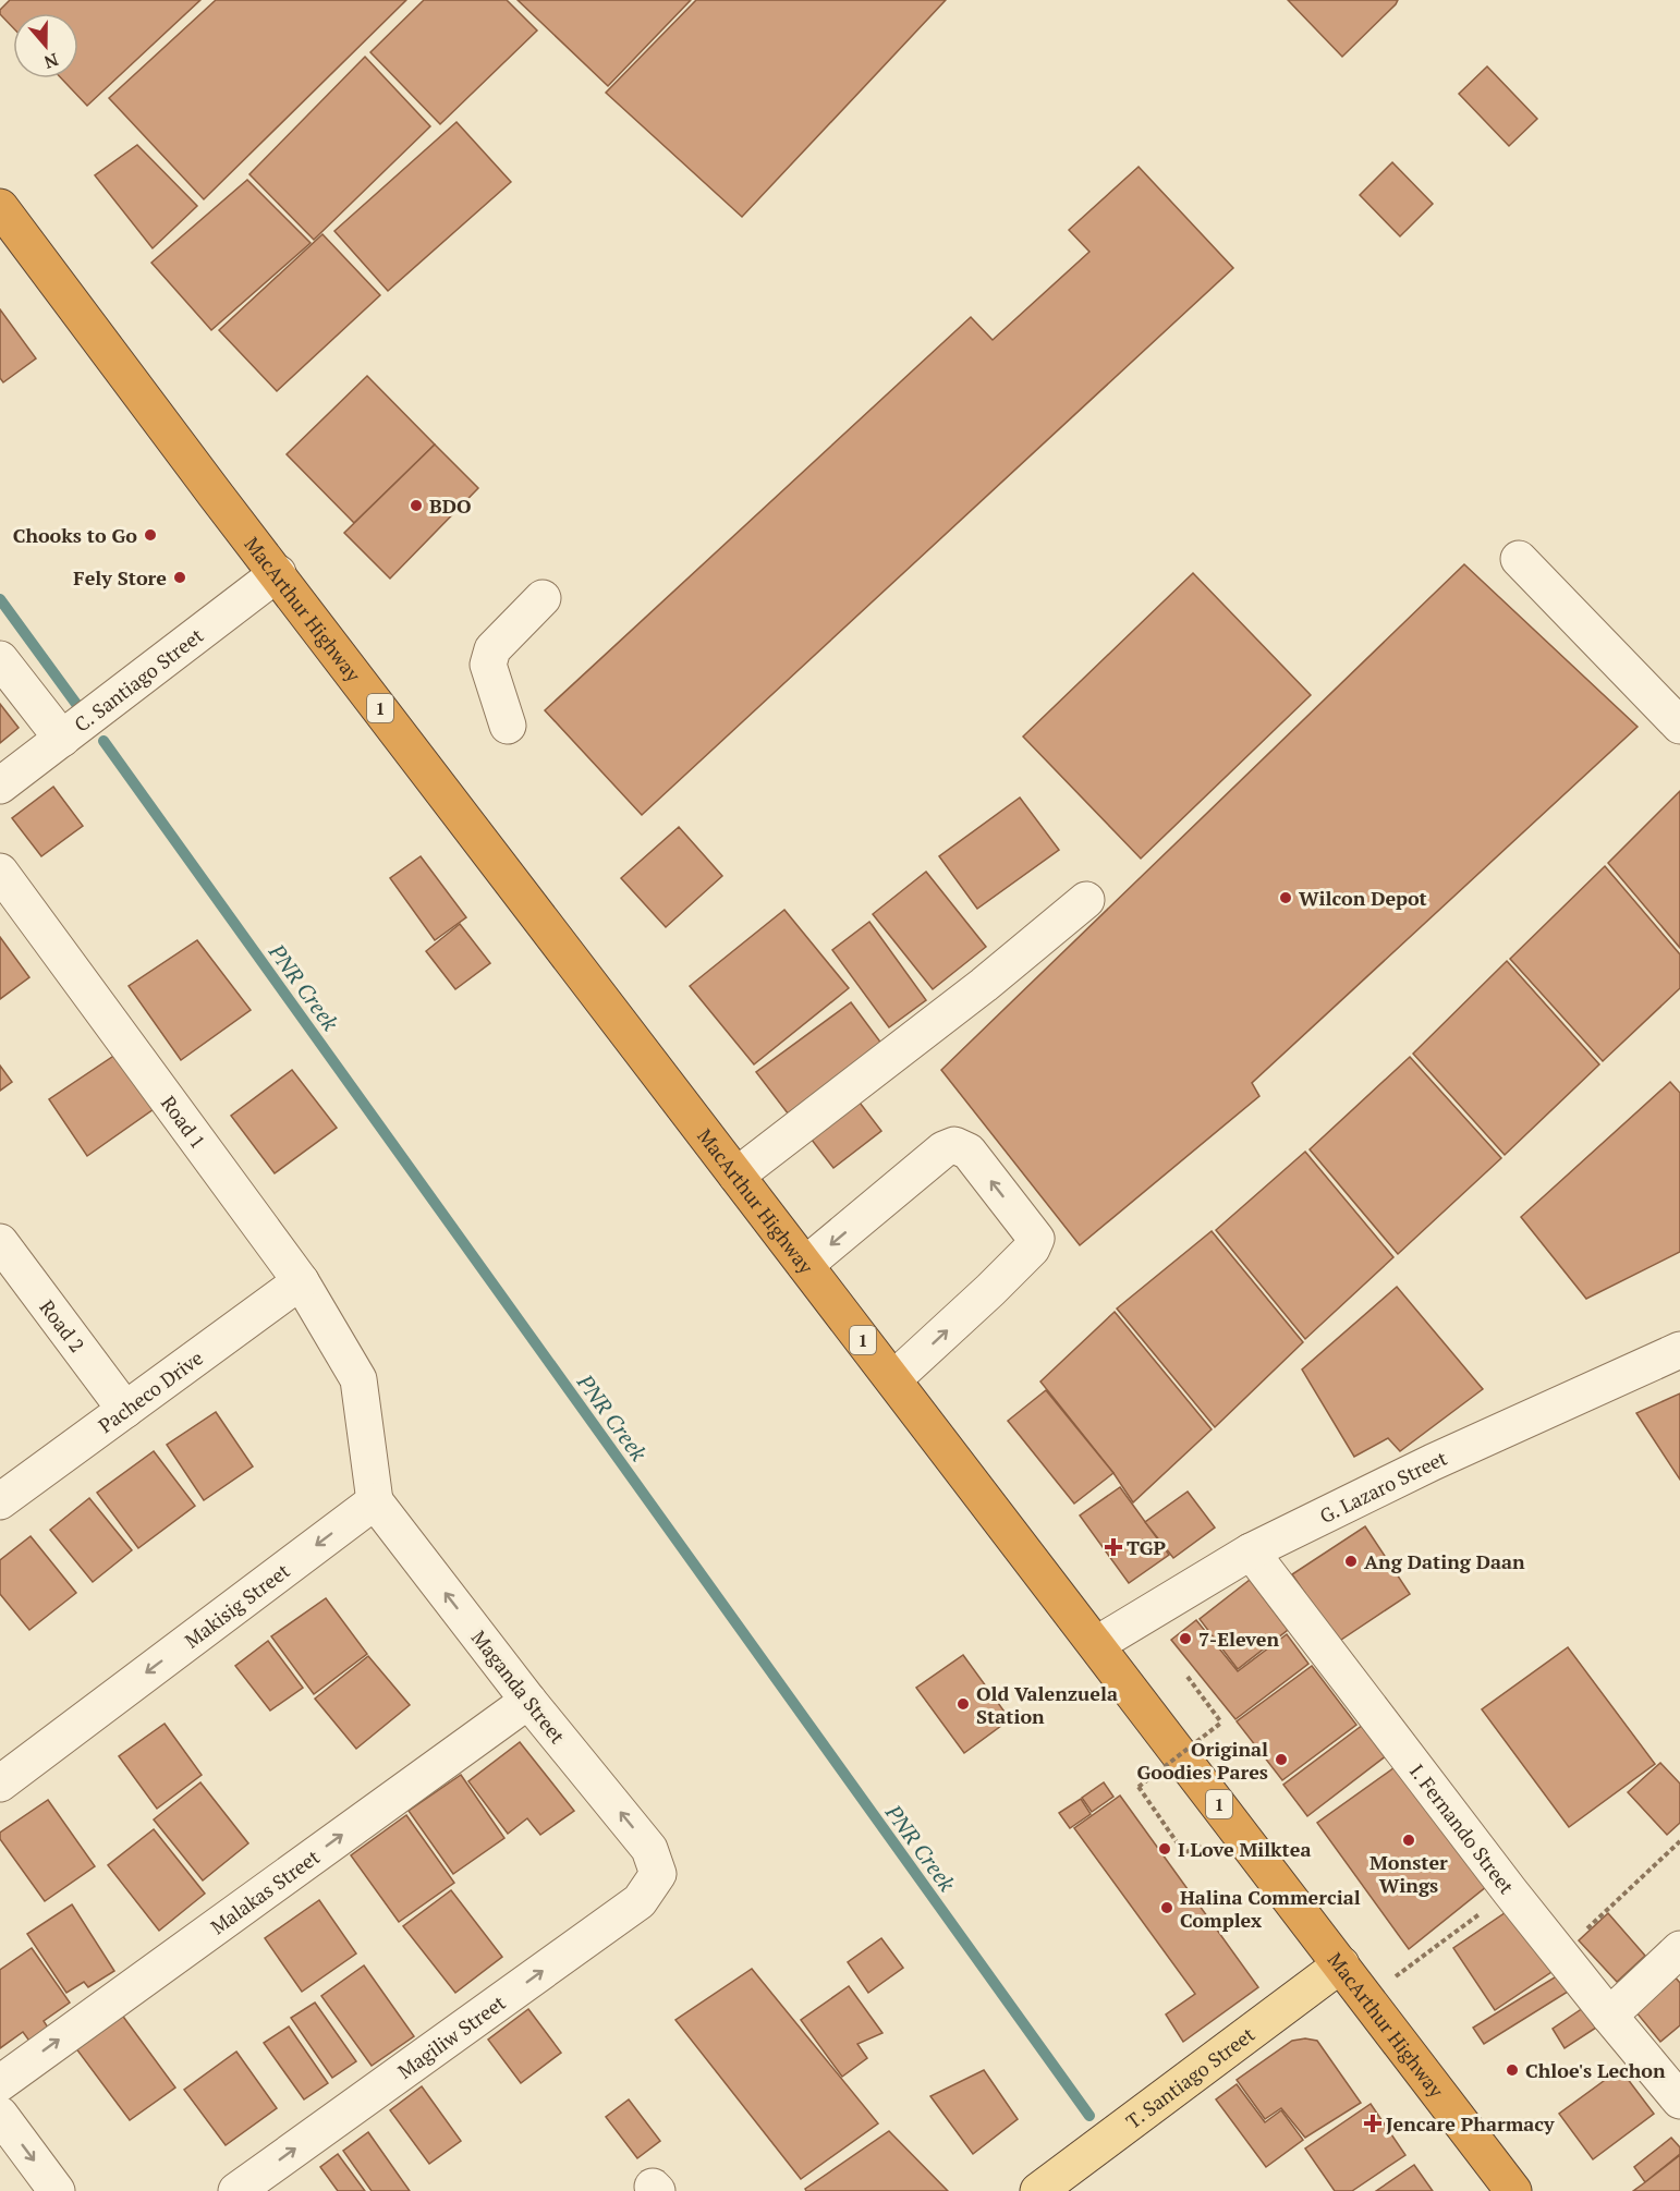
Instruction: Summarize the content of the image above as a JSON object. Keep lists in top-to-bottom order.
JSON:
{
  "streets": {
    "highway": ["MacArthur Highway", "1"],
    "main road": ["T. Santiago Street"],
    "street": [
      "C. Santiago Street",
      "Road 1",
      "Road 2",
      "Pacheco Drive",
      "G. Lazaro Street",
      "Makisig Street",
      "Maganda Street",
      "I. Fernando Street",
      "Malakas Street",
      "Magiliw Street"
    ]
  },
  "crossings": [
    ["MacArthur Highway", "C. Santiago Street"],
    ["MacArthur Highway", "G. Lazaro Street"],
    ["MacArthur Highway", "T. Santiago Street"],
    ["Road 1", "Pacheco Drive"],
    ["Road 1", "Makisig Street"],
    ["Road 1", "Maganda Street"],
    ["Road 2", "Pacheco Drive"],
    ["G. Lazaro Street", "I. Fernando Street"],
    ["Makisig Street", "Maganda Street"],
    ["Maganda Street", "Malakas Street"],
    ["Maganda Street", "Magiliw Street"]
  ],
  "one_way": [
    "Makisig Street",
    "Maganda Street",
    "Malakas Street",
    "Magiliw Street"
  ],
  "water": ["PNR Creek"],
  "places": {
    "other": [
      "BDO",
      "Chooks to Go",
      "Fely Store",
      "Wilcon Depot",
      "Ang Dating Daan",
      "7-Eleven",
      "Old Valenzuela Station",
      "Original Goodies Pares",
      "Monster Wings",
      "I Love Milktea",
      "Halina Commercial Complex",
      "Chloe's Lechon"
    ],
    "health": ["TGP", "Jencare Pharmacy"]
  },
  "north": "bottom"
}
